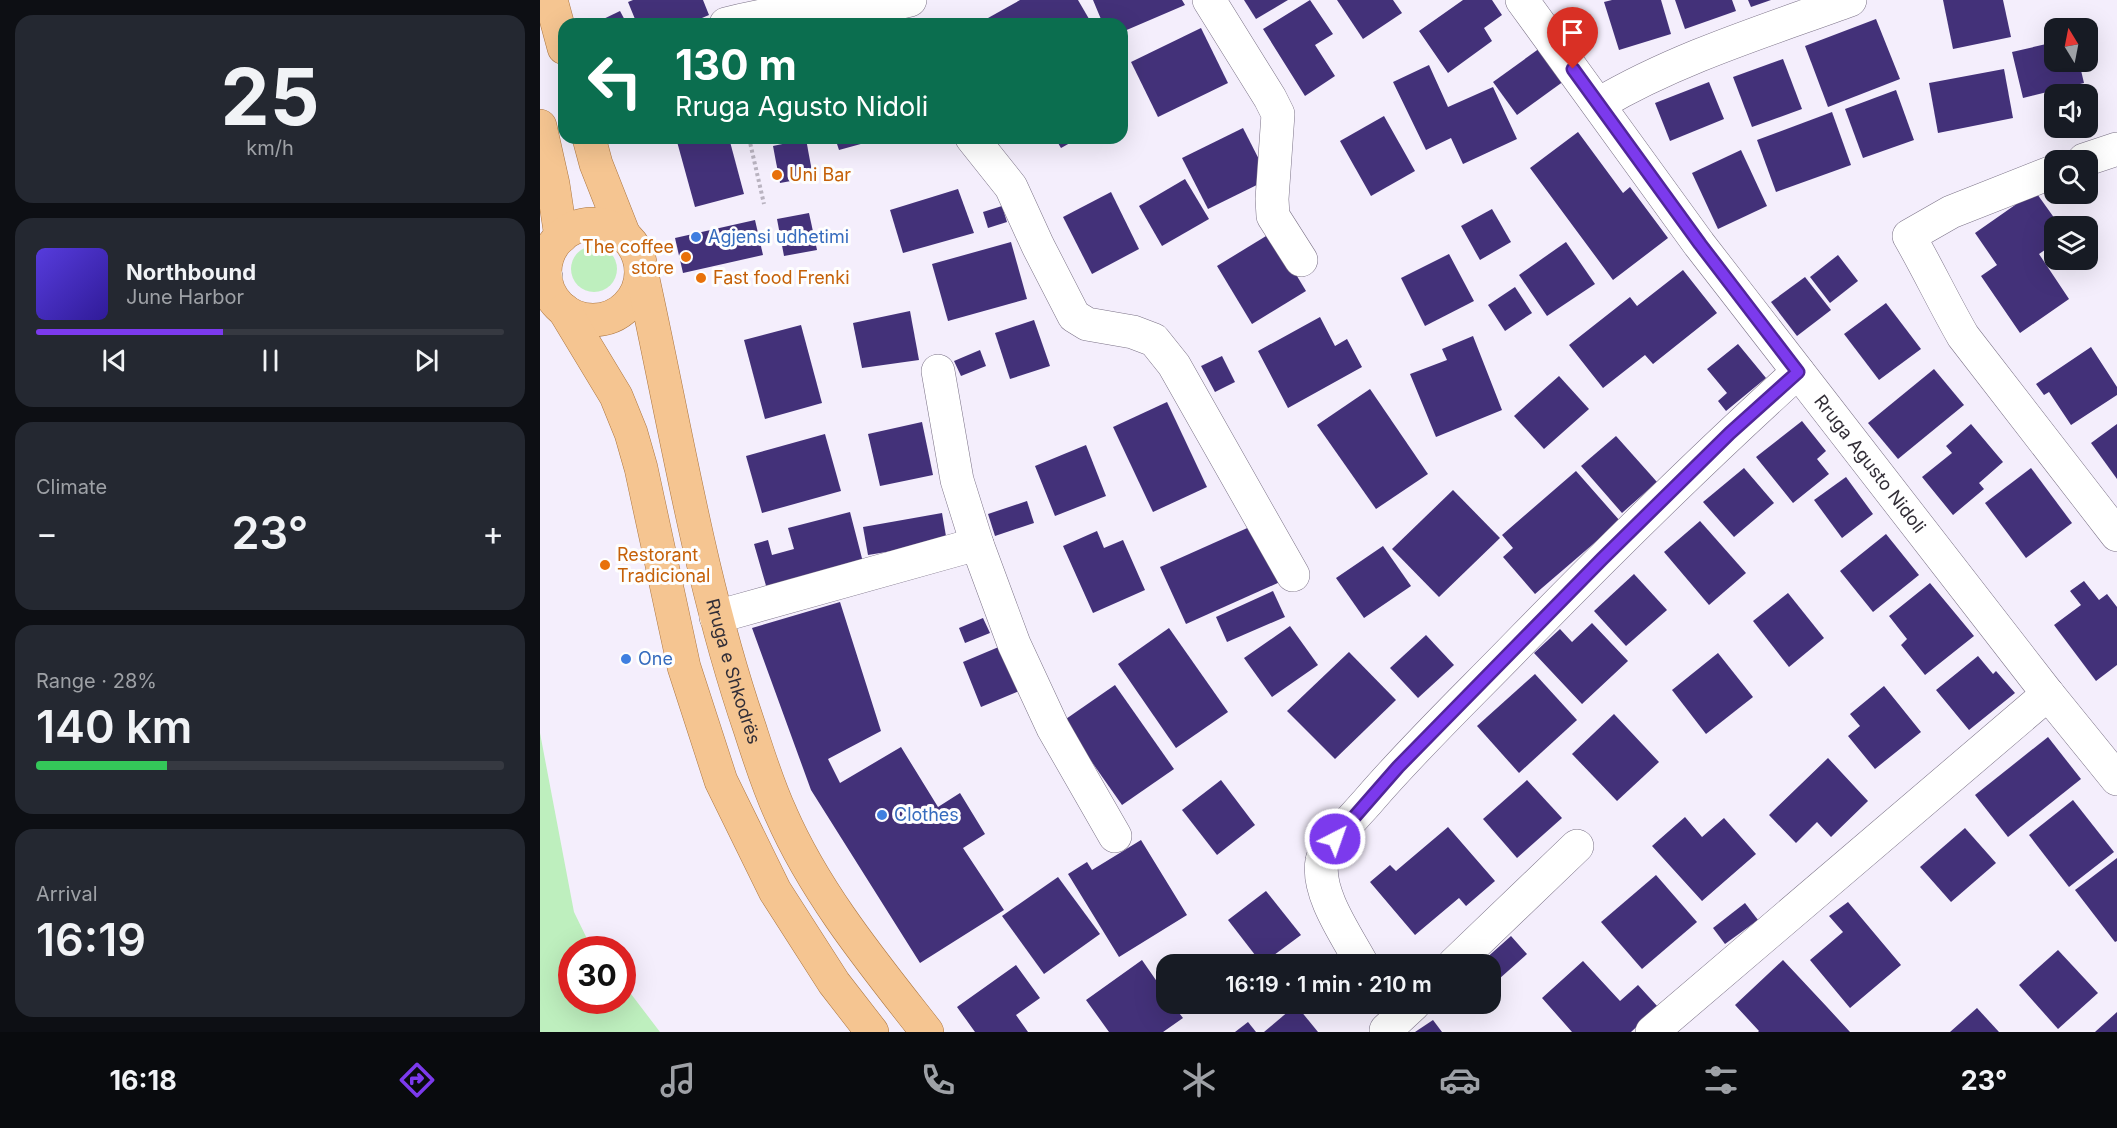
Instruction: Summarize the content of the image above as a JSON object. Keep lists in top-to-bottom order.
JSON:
{
  "streets": {
    "main road": ["Rruga e Shkodrës"],
    "street": ["Rruga Agusto Nidoli"]
  },
  "places": [
    "Uni Bar",
    "Agjensi udhetimi",
    "The coffee store",
    "Fast food Frenki",
    "Restorant Tradicional",
    "One",
    "Clothes"
  ],
  "north": "top",
  "page": {
    "tile": [
      ["25", "km/h"],
      "Climate",
      ["Range · 28%", "140 km"],
      ["Arrival", "16:19"]
    ],
    "turn": ["130 m", "Rruga Agusto Nidoli"],
    "song": ["Northbound", "June Harbor"],
    "heat": ["−", "23°", "+"],
    "limit": "30",
    "trip": "16:19 · 1 min · 210 m",
    "tabs": ["16:18", "23°"]
  }
}
